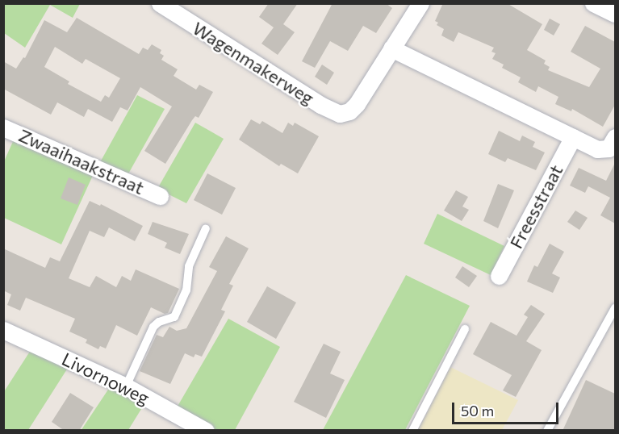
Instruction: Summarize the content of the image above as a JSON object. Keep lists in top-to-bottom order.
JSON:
{
  "streets": {
    "street": [
      "Wagenmakerweg",
      "Zwaaihaakstraat",
      "Freesstraat",
      "Livornoweg"
    ]
  },
  "scale_bar": "50 m"
}
